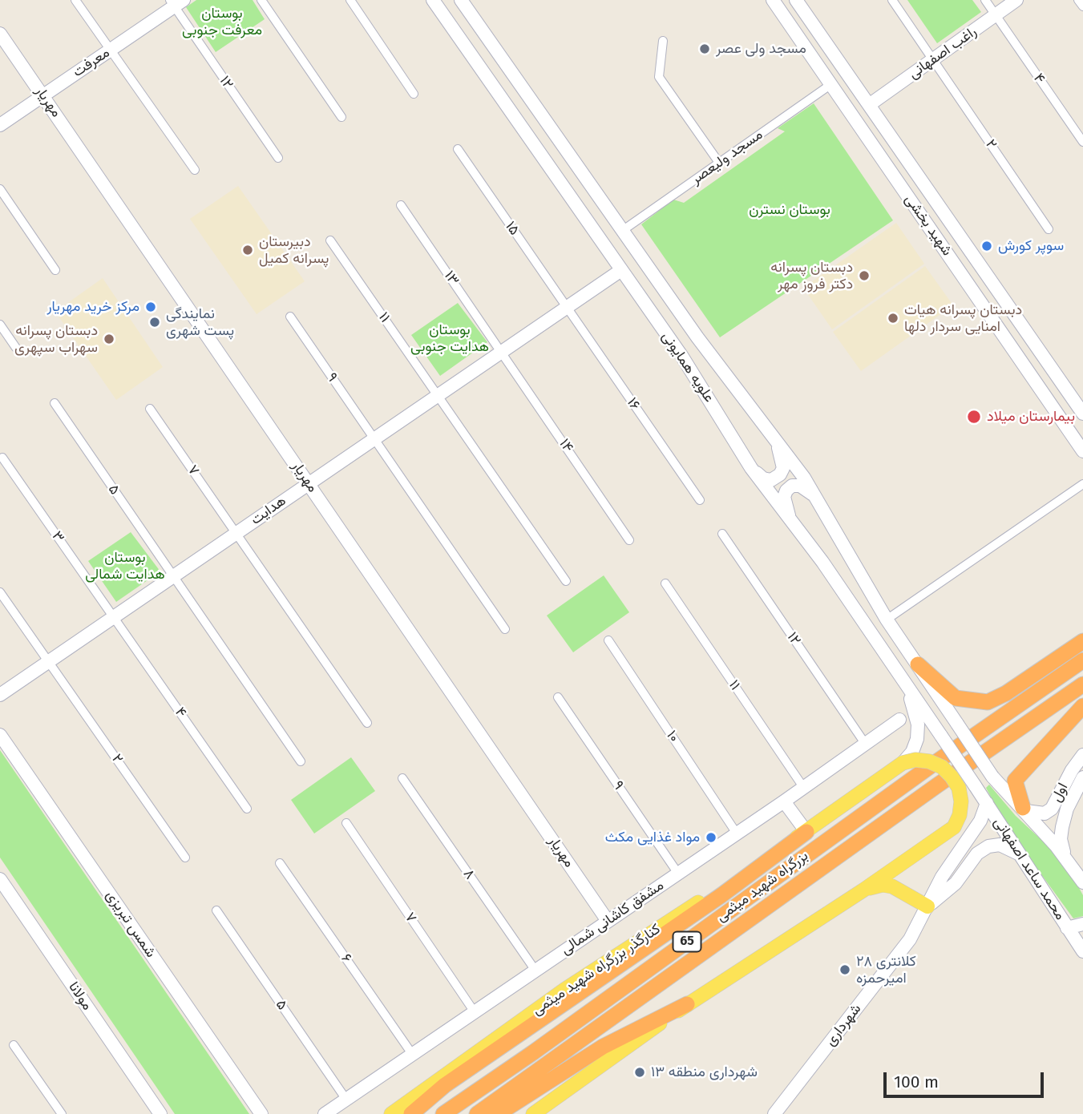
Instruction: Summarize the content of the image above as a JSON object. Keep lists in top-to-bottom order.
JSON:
{
  "streets": {
    "highway": ["بزرگراه شهید میثمی", "65"],
    "main road": ["کنارگذر بزرگراه شهید میثمی"],
    "street": [
      "راغب اصفهانی",
      "معرفت",
      "۴",
      "۱۲",
      "مهریار",
      "۲",
      "مسجد ولیعصر",
      "شهید بخشی",
      "۱۵",
      "۱۳",
      "۱۱",
      "علویه همایونی",
      "۹",
      "۱۶",
      "۱۴",
      "۷",
      "۵",
      "هدایت",
      "۳",
      "۱۰",
      "اول",
      "محمد ساعد اصفهانی",
      "۸",
      "مشفق کاشانی شمالی",
      "شمس تبریزی",
      "۶",
      "مولانا",
      "شهرداری"
    ]
  },
  "crossings": [
    ["راغب اصفهانی", "۴"],
    ["راغب اصفهانی", "۲"],
    ["راغب اصفهانی", "شهید بخشی"],
    ["معرفت", "۱۲"],
    ["معرفت", "مهریار"],
    ["۴", "هدایت"],
    ["۴", "۳"],
    ["۱۲", "مشفق کاشانی شمالی"],
    ["مهریار", "هدایت"],
    ["مهریار", "مشفق کاشانی شمالی"],
    ["۲", "هدایت"],
    ["مسجد ولیعصر", "شهید بخشی"],
    ["مسجد ولیعصر", "علویه همایونی"],
    ["۱۵", "۱۶"],
    ["۱۵", "هدایت"],
    ["۱۳", "۱۴"],
    ["۱۳", "هدایت"],
    ["۱۱", "هدایت"],
    ["۱۱", "مشفق کاشانی شمالی"],
    ["علویه همایونی", "هدایت"],
    ["علویه همایونی", "محمد ساعد اصفهانی"],
    ["۹", "هدایت"],
    ["۹", "مشفق کاشانی شمالی"],
    ["۱۶", "هدایت"],
    ["۱۴", "هدایت"],
    ["۷", "هدایت"],
    ["۷", "مشفق کاشانی شمالی"],
    ["۵", "هدایت"],
    ["۵", "مشفق کاشانی شمالی"],
    ["هدایت", "۳"],
    ["۱۰", "مشفق کاشانی شمالی"],
    ["اول", "محمد ساعد اصفهانی"],
    ["محمد ساعد اصفهانی", "شهرداری"],
    ["۸", "مشفق کاشانی شمالی"],
    ["مشفق کاشانی شمالی", "۶"]
  ],
  "parks": [
    "بوستان معرفت جنوبی",
    "بوستان نسترن",
    "بوستان هدایت جنوبی",
    "بوستان هدایت شمالی"
  ],
  "places": [
    "مسجد ولی عصر",
    "سوپر کورش",
    "دبیرستان پسرانه کمیل",
    "دبستان پسرانه دکتر فروز مهر",
    "مرکز خرید مهریار",
    "دبستان پسرانه هیات امنایی سردار دلها",
    "نمایندگی پست شهری",
    "دبستان پسرانه سهراب سپهری",
    "بیمارستان میلاد",
    "مواد غذایی مکث",
    "کلانتری ۲۸ امیرحمزه",
    "شهرداری منطقه ۱۳"
  ],
  "scale_bar": "100 m"
}
